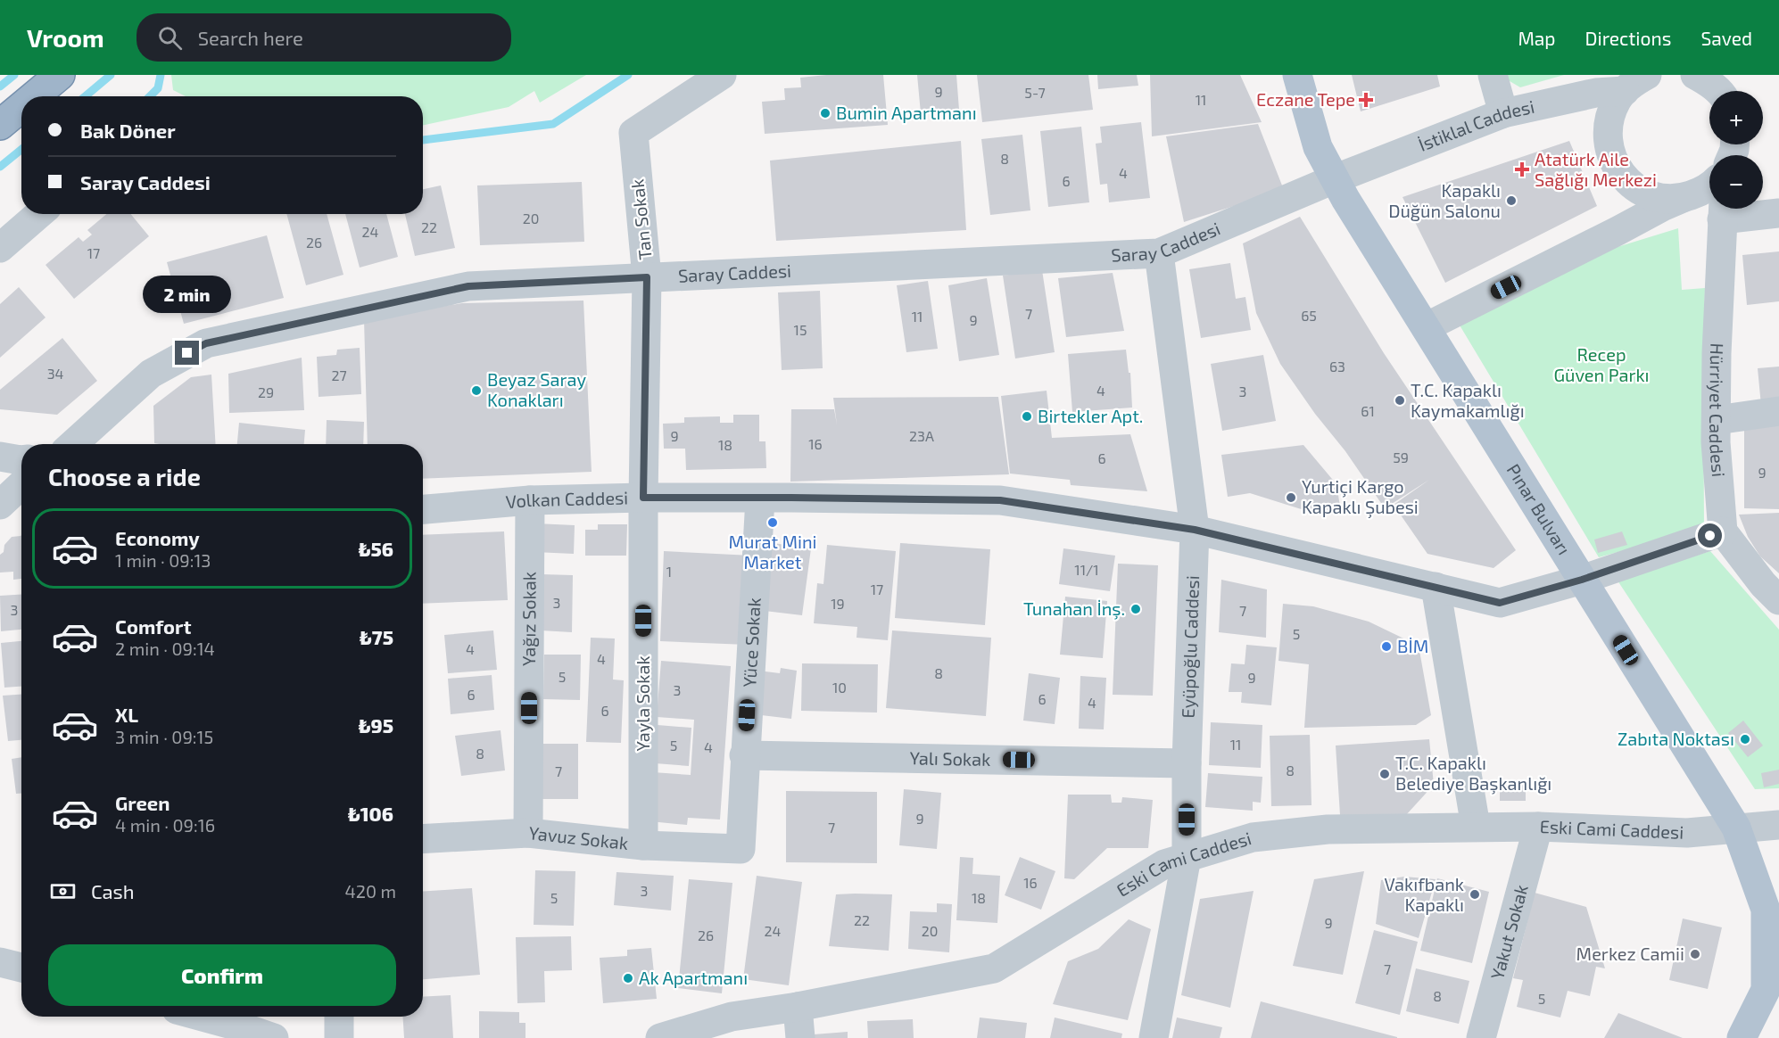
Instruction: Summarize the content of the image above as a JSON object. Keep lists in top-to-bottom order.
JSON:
{
  "streets": {
    "main road": ["Pınar Bulvarı"],
    "street": [
      "İstiklal Caddesi",
      "Tan Sokak",
      "Saray Caddesi",
      "Hürriyet Caddesi",
      "Volkan Caddesi",
      "Yağız Sokak",
      "Yüce Sokak",
      "Eyüpoğlu Caddesi",
      "Yayla Sokak",
      "Yalı Sokak",
      "Eski Cami Caddesi",
      "Yavuz Sokak",
      "Yakut Sokak"
    ]
  },
  "crossings": [
    ["İstiklal Caddesi", "Saray Caddesi"],
    ["İstiklal Caddesi", "Pınar Bulvarı"],
    ["Tan Sokak", "Saray Caddesi"],
    ["Tan Sokak", "Volkan Caddesi"],
    ["Tan Sokak", "Yayla Sokak"],
    ["Saray Caddesi", "Pınar Bulvarı"],
    ["Saray Caddesi", "Eyüpoğlu Caddesi"],
    ["Hürriyet Caddesi", "Volkan Caddesi"],
    ["Volkan Caddesi", "Pınar Bulvarı"],
    ["Volkan Caddesi", "Yağız Sokak"],
    ["Volkan Caddesi", "Yüce Sokak"],
    ["Volkan Caddesi", "Eyüpoğlu Caddesi"],
    ["Volkan Caddesi", "Yayla Sokak"],
    ["Pınar Bulvarı", "Eski Cami Caddesi"],
    ["Yağız Sokak", "Yavuz Sokak"],
    ["Yüce Sokak", "Yalı Sokak"],
    ["Yüce Sokak", "Yavuz Sokak"],
    ["Eyüpoğlu Caddesi", "Yalı Sokak"],
    ["Eyüpoğlu Caddesi", "Eski Cami Caddesi"],
    ["Yayla Sokak", "Yavuz Sokak"],
    ["Eski Cami Caddesi", "Yakut Sokak"]
  ],
  "parks": ["Recep Güven Parkı"],
  "places": {
    "health": ["Eczane Tepe", "Atatürk Aile Sağlığı Merkezi"],
    "other": [
      "Bumin Apartmanı",
      "Kapaklı Düğün Salonu",
      "Beyaz Saray Konakları",
      "T.C. Kapaklı Kaymakamlığı",
      "Birtekler Apt.",
      "Yurtiçi Kargo Kapaklı Şubesi",
      "Murat Mini Market",
      "Tunahan İnş.",
      "BİM",
      "Zabıta Noktası",
      "T.C. Kapaklı Belediye Başkanlığı",
      "Vakıfbank Kapaklı",
      "Merkez Camii",
      "Ak Apartmanı"
    ]
  },
  "house_numbers": [
    "9",
    "5-7",
    "11",
    "8",
    "4",
    "6",
    "20",
    "22",
    "24",
    "26",
    "17",
    "7",
    "65",
    "11",
    "9",
    "15",
    "63",
    "34",
    "27",
    "4",
    "3",
    "29",
    "61",
    "9",
    "23A",
    "16",
    "18",
    "59",
    "6",
    "9",
    "11/1",
    "1",
    "17",
    "3",
    "19",
    "3",
    "7",
    "5",
    "4",
    "4",
    "8",
    "5",
    "9",
    "10",
    "3",
    "6",
    "6",
    "4",
    "6",
    "11",
    "5",
    "4",
    "8",
    "8",
    "7",
    "9",
    "7",
    "16",
    "3",
    "5",
    "18",
    "22",
    "9",
    "24",
    "20",
    "26",
    "7",
    "8",
    "5"
  ],
  "page": {
    "header": "Vroom",
    "search": "Search here",
    "nav": ["Map", "Directions", "Saved"],
    "map_buttons": ["+", "−"],
    "banner": ["Bak Döner", "Saray Caddesi"],
    "bubble": "2 min",
    "heading": "Choose a ride",
    "list": [
      {
        "name": "Economy",
        "note": "1 min · 09:13",
        "value": "₺56"
      },
      {
        "name": "Comfort",
        "note": "2 min · 09:14",
        "value": "₺75"
      },
      {
        "name": "XL",
        "note": "3 min · 09:15",
        "value": "₺95"
      },
      {
        "name": "Green",
        "note": "4 min · 09:16",
        "value": "₺106"
      }
    ],
    "pay": ["Cash", "420 m"],
    "buttons": "Confirm"
  }
}
